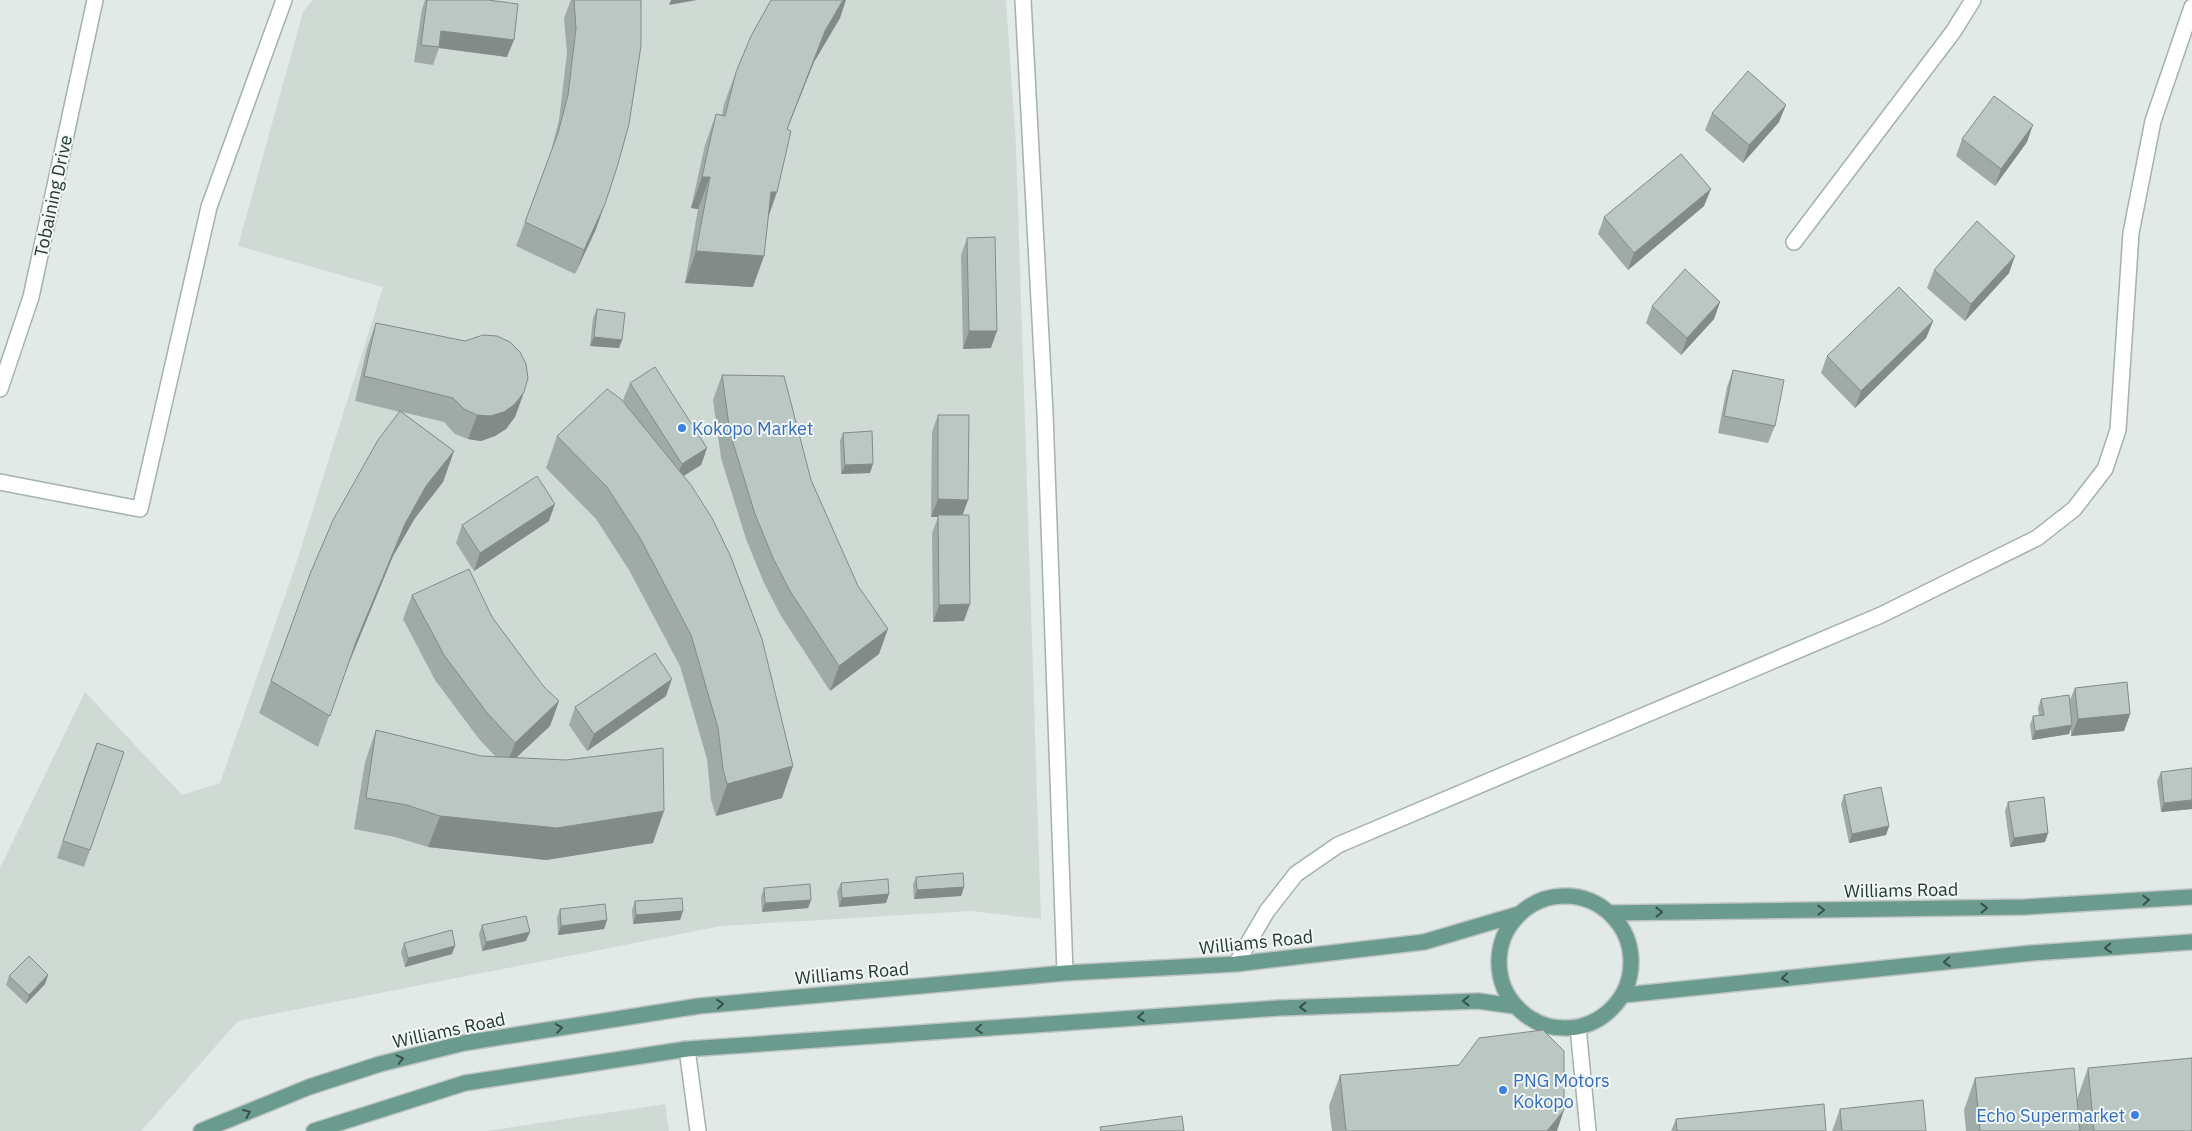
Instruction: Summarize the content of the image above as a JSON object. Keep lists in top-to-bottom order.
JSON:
{
  "streets": {
    "main road": ["Williams Road"],
    "street": ["Tobaining Drive"]
  },
  "places": ["Kokopo Market", "PNG Motors Kokopo", "Echo Supermarket"]
}
